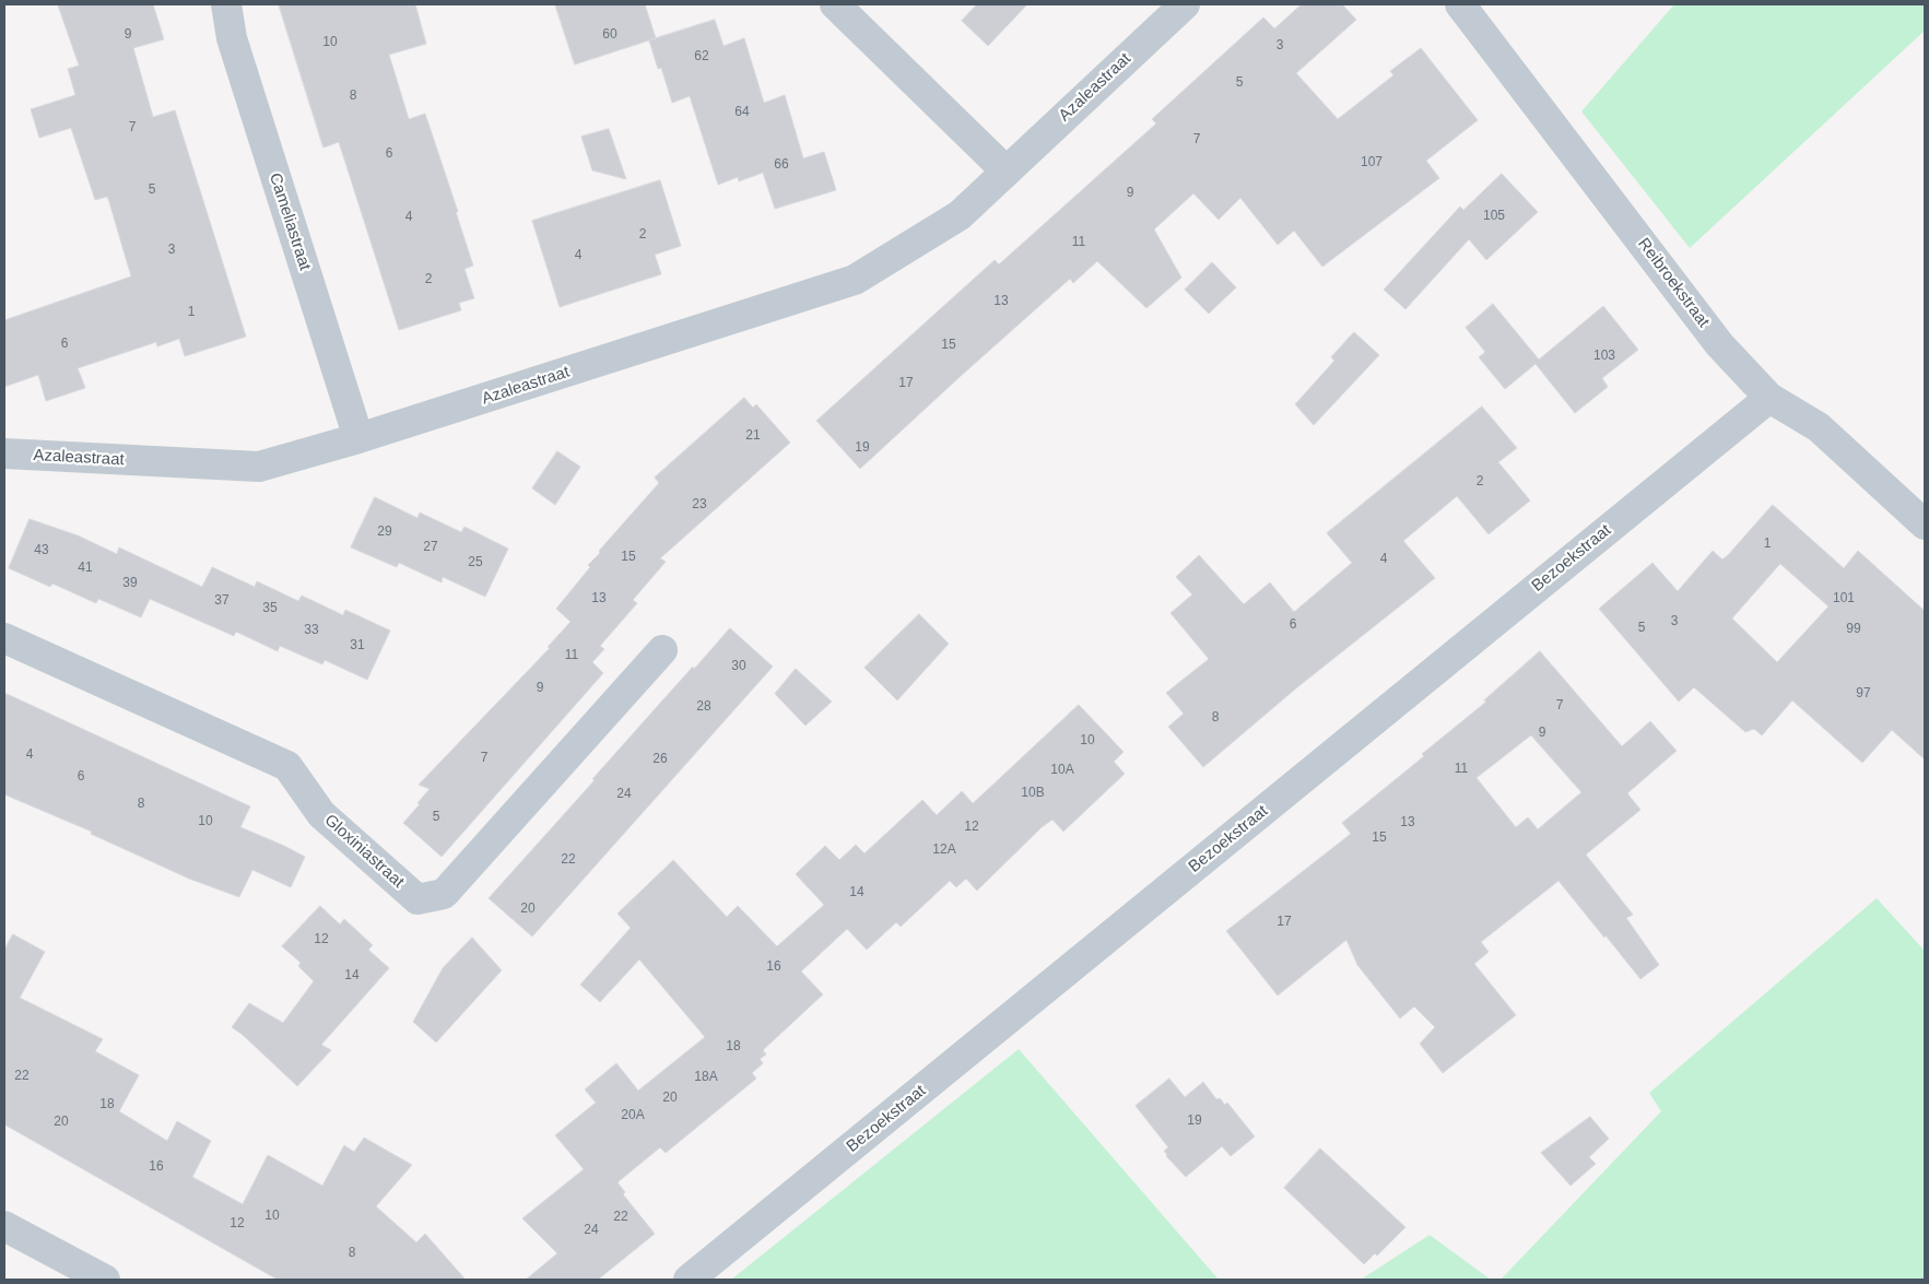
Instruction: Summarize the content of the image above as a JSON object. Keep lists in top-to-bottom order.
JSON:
{
  "streets": {
    "street": [
      "Azaleastraat",
      "Cameliastraat",
      "Reibroekstraat",
      "Bezoekstraat",
      "Gloxiniastraat"
    ]
  },
  "crossings": [
    ["Azaleastraat", "Cameliastraat"],
    ["Reibroekstraat", "Bezoekstraat"]
  ],
  "house_numbers": [
    "9",
    "60",
    "10",
    "3",
    "62",
    "5",
    "8",
    "64",
    "7",
    "7",
    "6",
    "107",
    "66",
    "5",
    "9",
    "105",
    "4",
    "2",
    "11",
    "3",
    "4",
    "2",
    "13",
    "1",
    "6",
    "15",
    "103",
    "17",
    "21",
    "19",
    "2",
    "23",
    "29",
    "1",
    "27",
    "43",
    "15",
    "4",
    "25",
    "41",
    "39",
    "13",
    "101",
    "37",
    "35",
    "3",
    "6",
    "5",
    "99",
    "33",
    "31",
    "11",
    "30",
    "9",
    "97",
    "7",
    "28",
    "8",
    "9",
    "10",
    "4",
    "7",
    "26",
    "11",
    "10A",
    "6",
    "10B",
    "24",
    "8",
    "5",
    "10",
    "13",
    "12",
    "15",
    "12A",
    "22",
    "14",
    "20",
    "17",
    "12",
    "16",
    "14",
    "18",
    "22",
    "18A",
    "20",
    "18",
    "20A",
    "19",
    "20",
    "16",
    "10",
    "22",
    "12",
    "24",
    "8"
  ]
}
